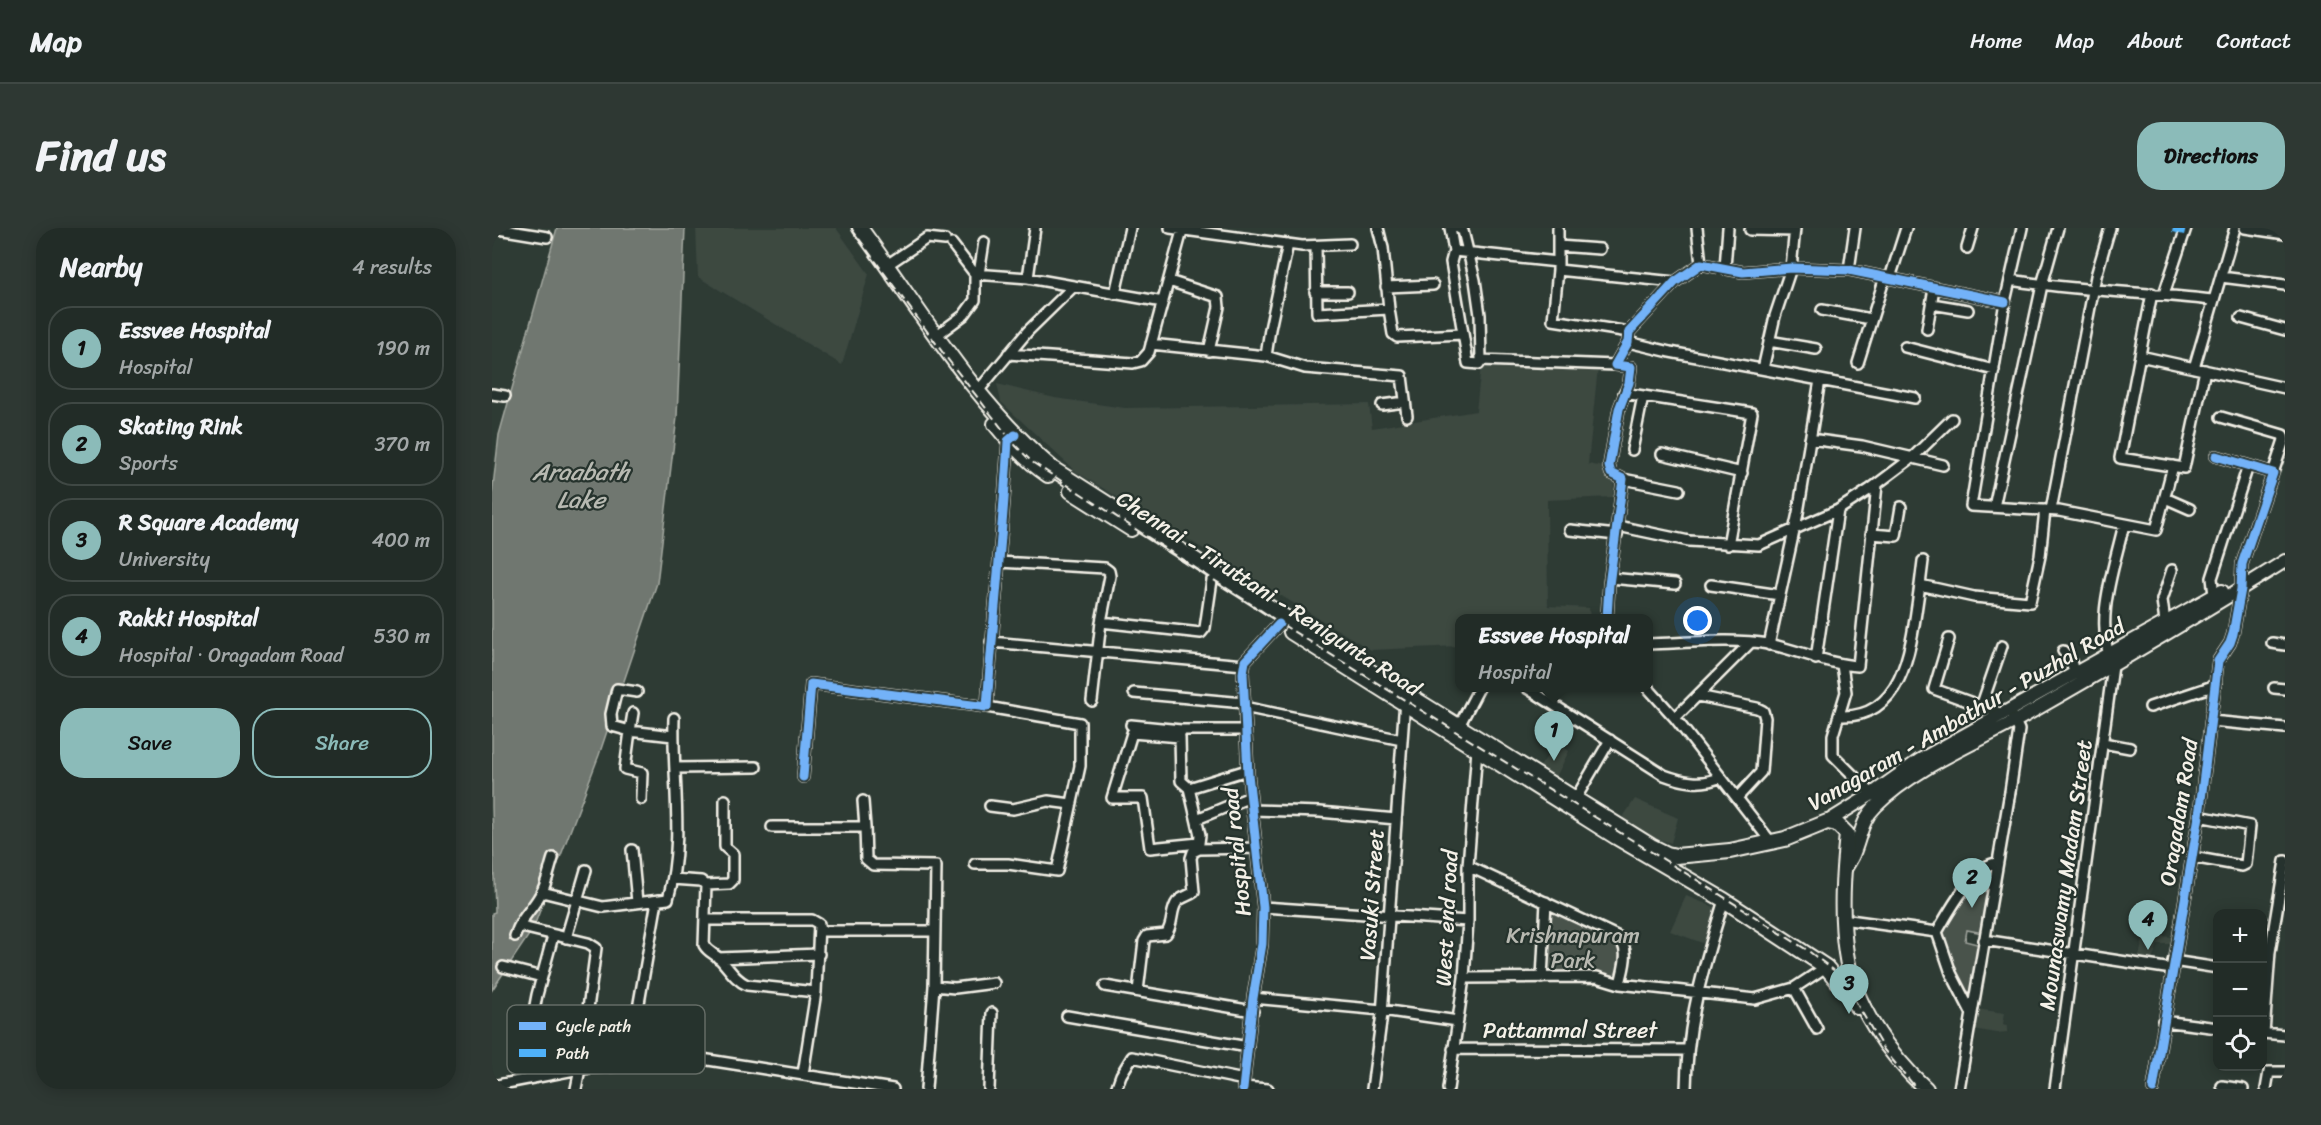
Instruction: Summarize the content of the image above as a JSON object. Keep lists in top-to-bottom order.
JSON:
{
  "streets": {
    "highway": ["Chennai - Tiruttani - Renigunta Road", "Vanagaram - Ambathur - Puzhal Road"],
    "street": [
      "Oragadam Road",
      "Hospital road",
      "Mounaswamy Madam Street",
      "Vasuki Street",
      "West end road",
      "Pattammal Street"
    ]
  },
  "crossings": [
    ["Chennai - Tiruttani - Renigunta Road", "Vanagaram - Ambathur - Puzhal Road"],
    ["Chennai - Tiruttani - Renigunta Road", "Vasuki Street"],
    ["Chennai - Tiruttani - Renigunta Road", "West end road"],
    ["Vanagaram - Ambathur - Puzhal Road", "Oragadam Road"],
    ["Vanagaram - Ambathur - Puzhal Road", "Mounaswamy Madam Street"],
    ["West end road", "Pattammal Street"]
  ],
  "water": ["Araabath Lake"],
  "parks": ["Krishnapuram Park"],
  "legend": ["Cycle path", "Path"],
  "page": {
    "header": "Map",
    "nav": [
      "Home",
      "Map",
      "About",
      "Contact"
    ],
    "title": "Find us",
    "buttons": [
      "Directions",
      ["Save", "Share"]
    ],
    "heading": ["Nearby", "4 results"],
    "list": [
      {
        "mark": "1",
        "name": "Essvee Hospital",
        "note": "Hospital",
        "value": "190 m"
      },
      {
        "mark": "2",
        "name": "Skating Rink",
        "note": "Sports",
        "value": "370 m"
      },
      {
        "mark": "3",
        "name": "R Square Academy",
        "note": "University",
        "value": "400 m"
      },
      {
        "mark": "4",
        "name": "Rakki Hospital",
        "note": "Hospital · Oragadam Road",
        "value": "530 m"
      }
    ],
    "popup": ["Essvee Hospital", "Hospital"],
    "pins": [
      "1",
      "2",
      "4",
      "3"
    ],
    "map_buttons": ["+", "−"]
  }
}
